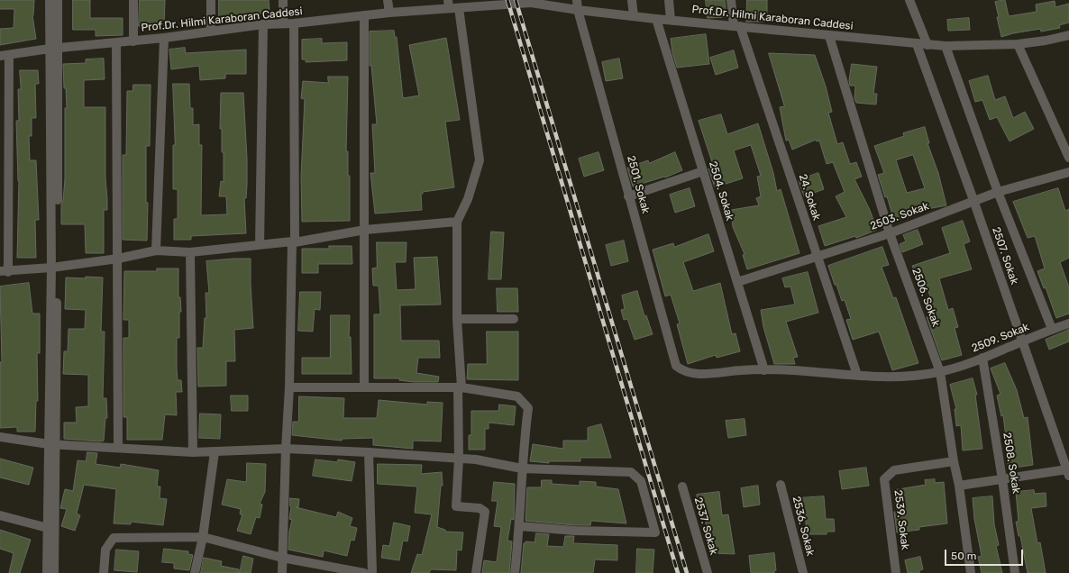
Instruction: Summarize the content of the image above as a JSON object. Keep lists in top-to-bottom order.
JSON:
{
  "streets": {
    "street": [
      "Prof.Dr. Hilmi Karaboran Caddesi",
      "2501. Sokak",
      "2504. Sokak",
      "24. Sokak",
      "2503. Sokak",
      "2507. Sokak",
      "2506. Sokak",
      "2509. Sokak",
      "2508. Sokak",
      "2539. Sokak",
      "2537. Sokak",
      "2536. Sokak"
    ]
  },
  "crossings": [
    ["Prof.Dr. Hilmi Karaboran Caddesi", "2501. Sokak"],
    ["Prof.Dr. Hilmi Karaboran Caddesi", "2504. Sokak"],
    ["Prof.Dr. Hilmi Karaboran Caddesi", "24. Sokak"],
    ["Prof.Dr. Hilmi Karaboran Caddesi", "2507. Sokak"],
    ["Prof.Dr. Hilmi Karaboran Caddesi", "2506. Sokak"],
    ["2501. Sokak", "2504. Sokak"],
    ["2504. Sokak", "2503. Sokak"],
    ["24. Sokak", "2503. Sokak"],
    ["2503. Sokak", "2507. Sokak"],
    ["2503. Sokak", "2506. Sokak"],
    ["2507. Sokak", "2509. Sokak"],
    ["2506. Sokak", "2509. Sokak"],
    ["2506. Sokak", "2539. Sokak"],
    ["2509. Sokak", "2508. Sokak"]
  ],
  "scale_bar": "50 m"
}
